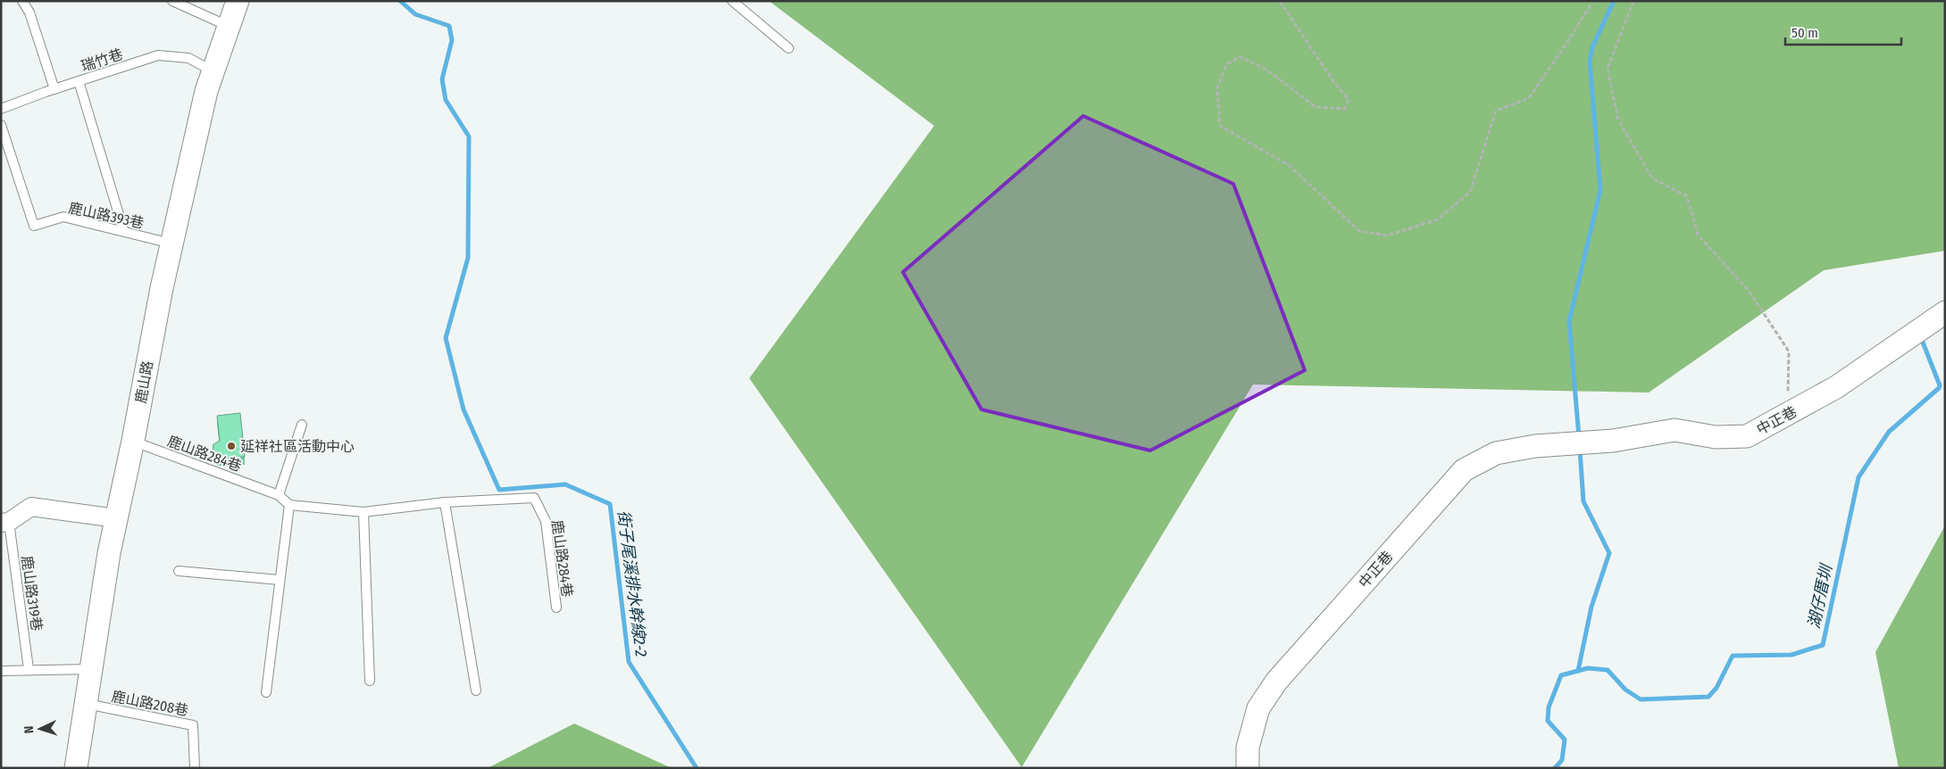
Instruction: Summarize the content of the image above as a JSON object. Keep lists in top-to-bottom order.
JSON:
{
  "streets": {
    "street": ["鹿山路", "中正巷"],
    "lane": [
      "瑞竹巷",
      "鹿山路393巷",
      "鹿山路284巷",
      "鹿山路319巷",
      "鹿山路208巷"
    ]
  },
  "crossings": [
    ["瑞竹巷", "鹿山路"],
    ["鹿山路393巷", "鹿山路"],
    ["鹿山路", "鹿山路284巷"],
    ["鹿山路", "鹿山路208巷"]
  ],
  "water": ["街子尾溪排水幹線2-2", "湖仔厝圳"],
  "places": ["延祥社區活動中心"],
  "scale_bar": "50 m",
  "north": "left"
}
